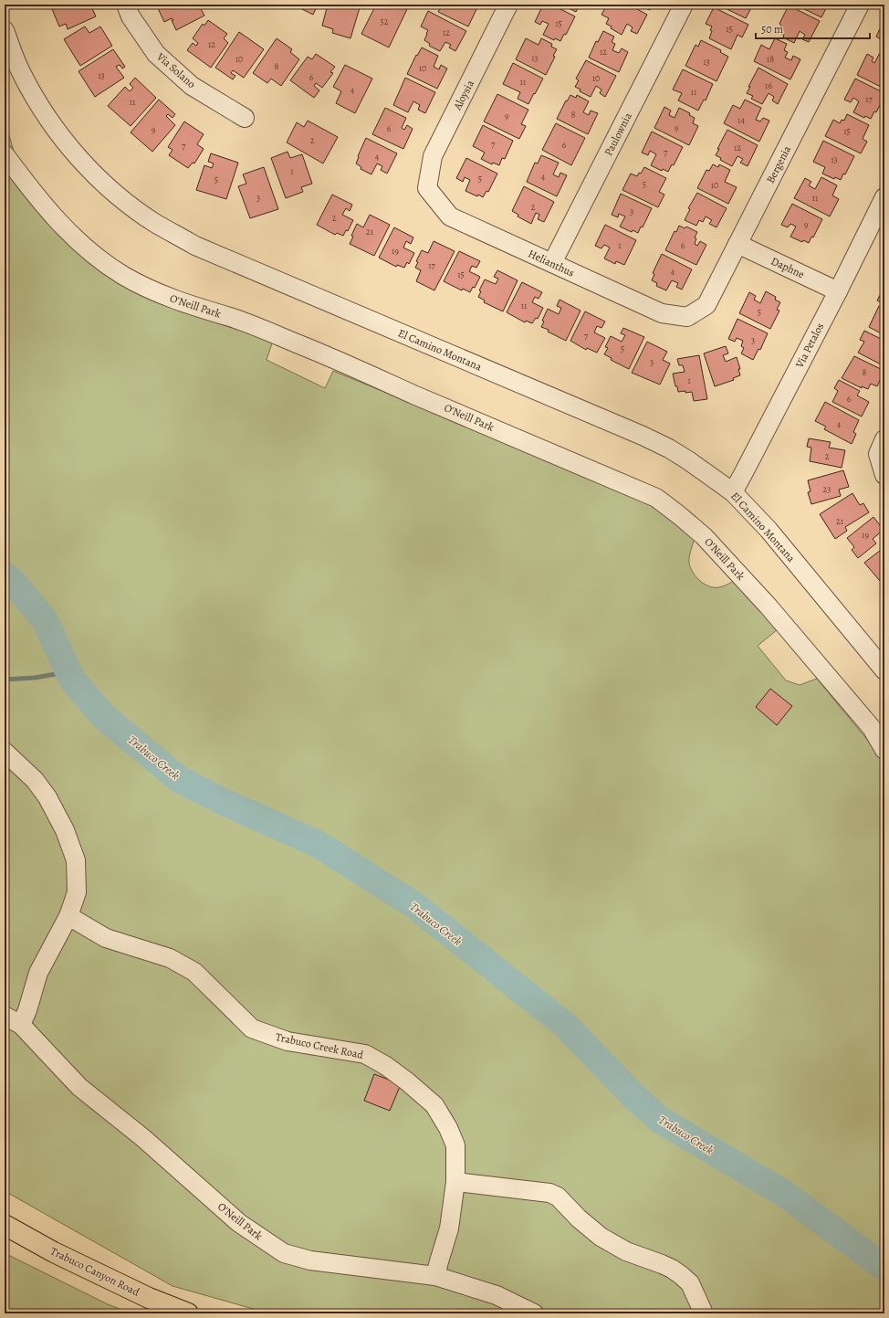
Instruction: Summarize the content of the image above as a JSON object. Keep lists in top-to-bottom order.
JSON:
{
  "streets": {
    "main road": ["Trabuco Canyon Road"],
    "street": [
      "Via Solano",
      "Aloysia",
      "Paulownia",
      "Bergenia",
      "Helianthus",
      "Daphne",
      "O'Neill Park",
      "Via Petalos",
      "El Camino Montana",
      "Trabuco Creek Road"
    ]
  },
  "crossings": [
    ["Aloysia", "Helianthus"],
    ["Paulownia", "Helianthus"],
    ["Bergenia", "Helianthus"],
    ["Bergenia", "Daphne"],
    ["Daphne", "Via Petalos"],
    ["O'Neill Park", "Trabuco Creek Road"],
    ["Via Petalos", "El Camino Montana"]
  ],
  "water": ["Trabuco Creek"],
  "house_numbers": [
    "52",
    "15",
    "15",
    "12",
    "12",
    "12",
    "13",
    "10",
    "18",
    "13",
    "8",
    "10",
    "13",
    "6",
    "10",
    "11",
    "16",
    "4",
    "11",
    "17",
    "11",
    "8",
    "9",
    "14",
    "9",
    "6",
    "9",
    "15",
    "2",
    "7",
    "6",
    "7",
    "12",
    "7",
    "4",
    "13",
    "1",
    "4",
    "5",
    "5",
    "5",
    "10",
    "3",
    "11",
    "2",
    "3",
    "2",
    "9",
    "21",
    "1",
    "6",
    "19",
    "17",
    "4",
    "15",
    "11",
    "5",
    "7",
    "3",
    "5",
    "3",
    "8",
    "1",
    "6",
    "4",
    "2",
    "23",
    "21",
    "19"
  ],
  "scale_bar": "50 m"
}
